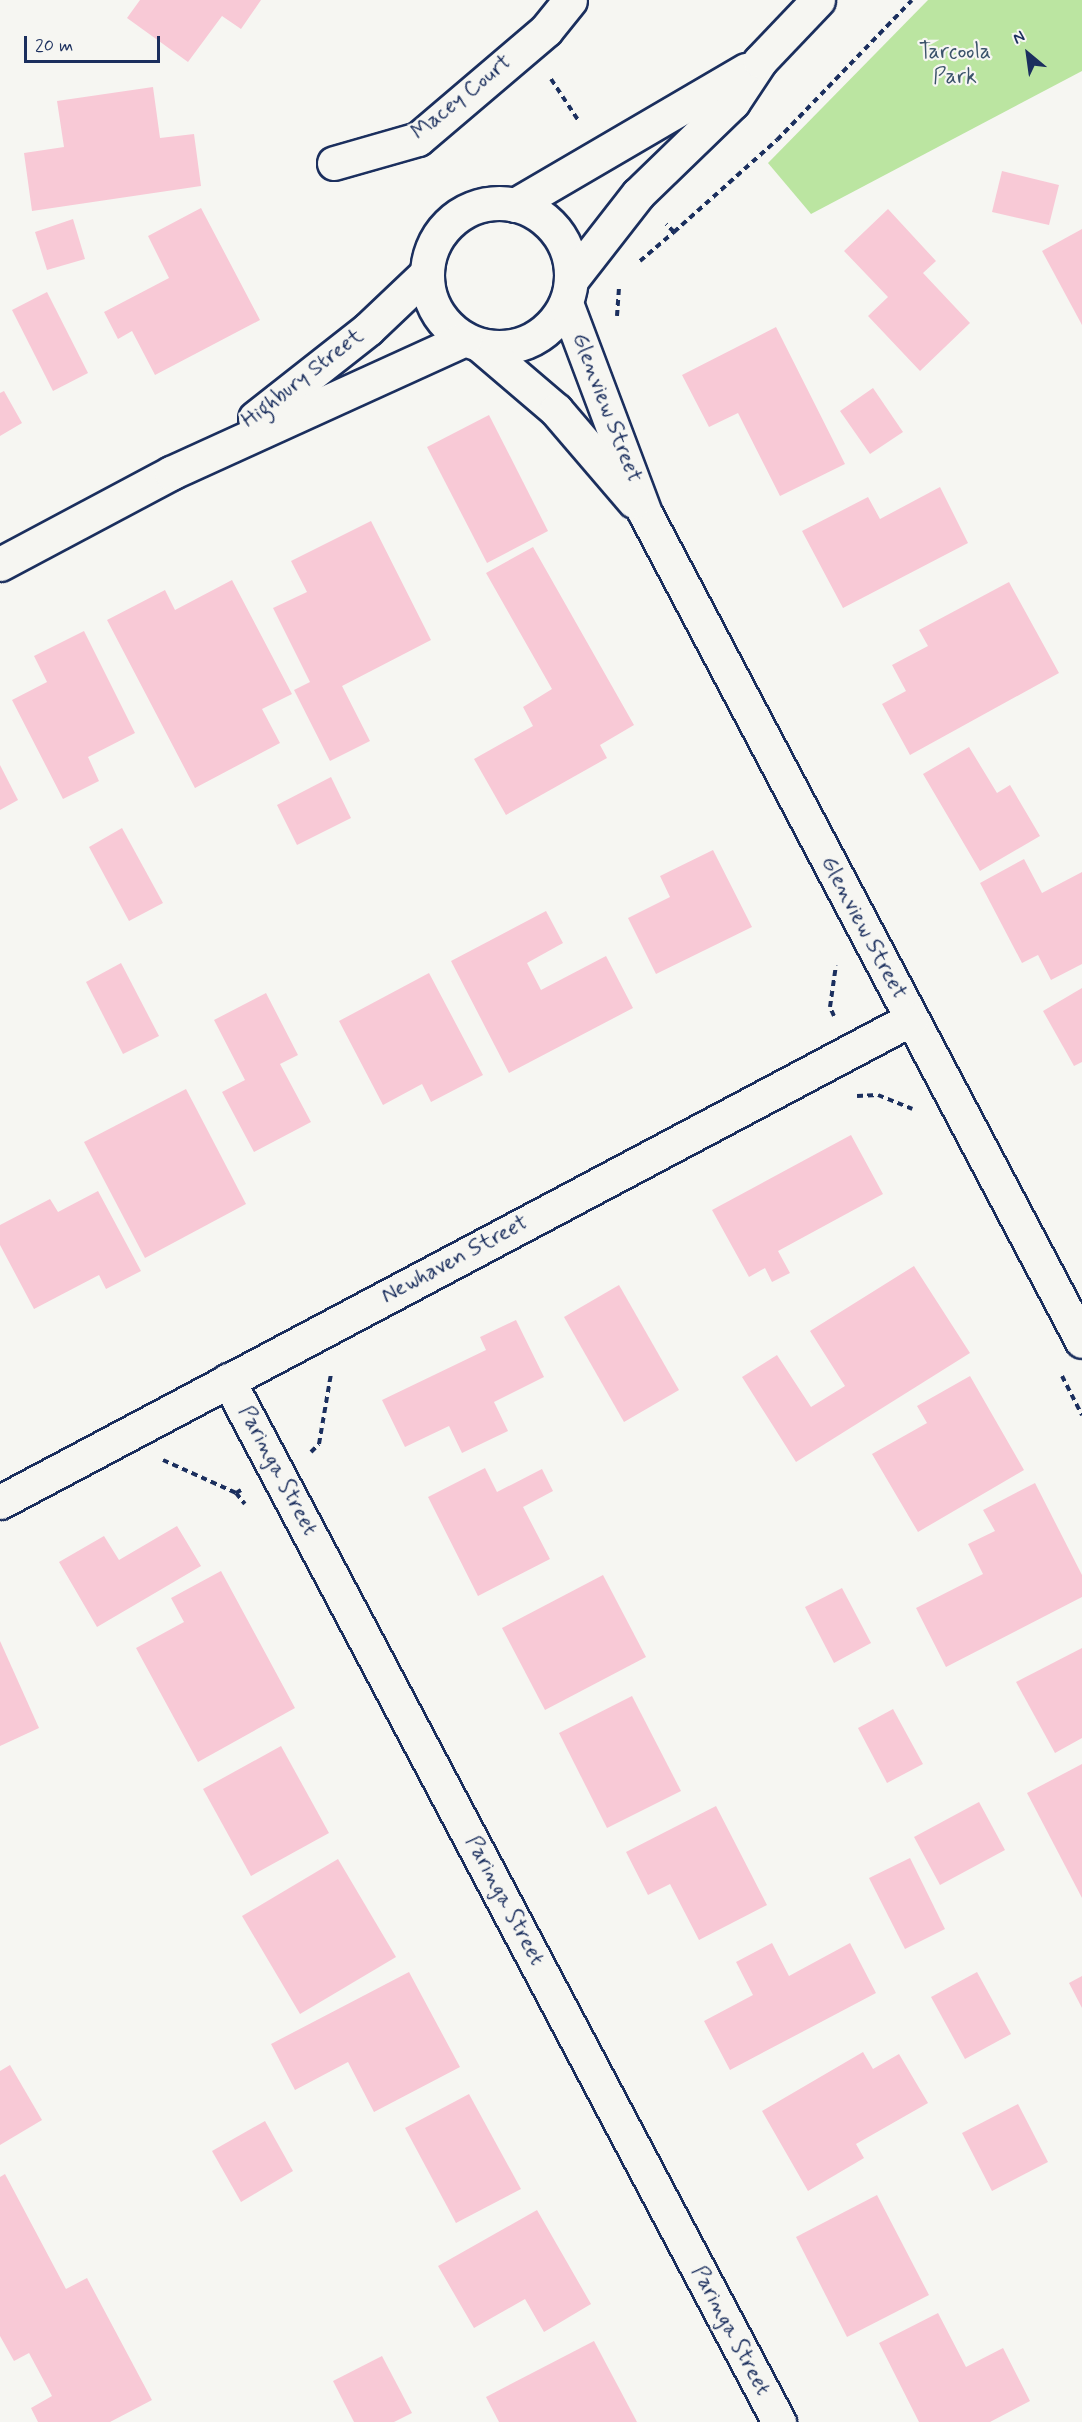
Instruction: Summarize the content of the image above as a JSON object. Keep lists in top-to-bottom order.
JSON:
{
  "streets": {
    "street": [
      "Macey Court",
      "Highbury Street",
      "Glenview Street",
      "Newhaven Street",
      "Paringa Street"
    ]
  },
  "crossings": [
    ["Highbury Street", "Glenview Street"],
    ["Glenview Street", "Newhaven Street"],
    ["Newhaven Street", "Paringa Street"]
  ],
  "parks": ["Tarcoola Park"],
  "scale_bar": "20 m",
  "north": "top left"
}
